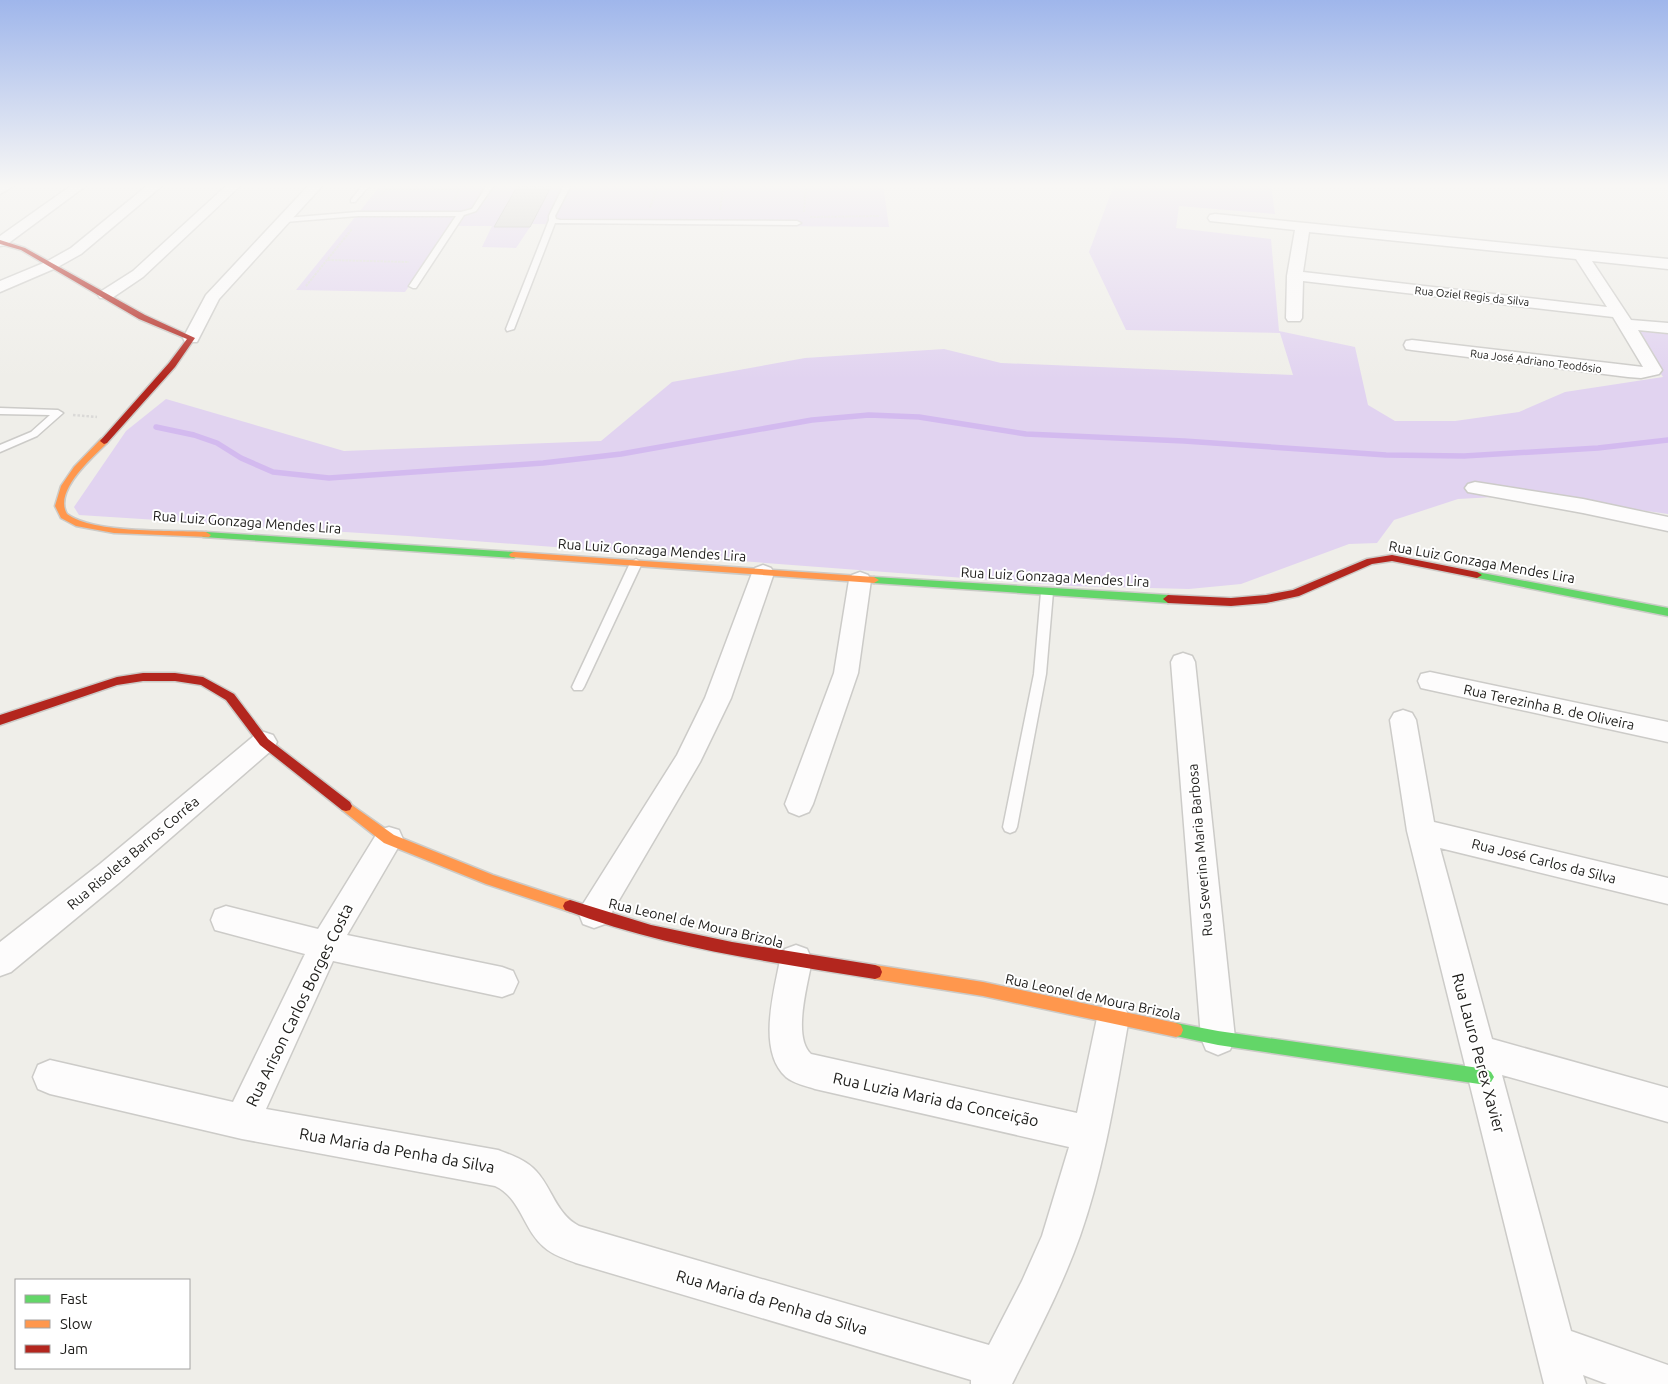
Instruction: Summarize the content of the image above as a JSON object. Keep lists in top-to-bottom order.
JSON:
{
  "streets": {
    "street": [
      "Rua Oziel Regis da Silva",
      "Rua José Adriano Teodósio",
      "Rua Luiz Gonzaga Mendes Lira",
      "Rua Terezinha B. de Oliveira",
      "Rua Severina Maria Barbosa",
      "Rua Risoleta Barros Corrêa",
      "Rua José Carlos da Silva",
      "Rua Leonel de Moura Brizola",
      "Rua Arison Carlos Borges Costa",
      "Rua Lauro Perex Xavier",
      "Rua Luzia Maria da Conceição",
      "Rua Maria da Penha da Silva"
    ]
  },
  "crossings": [
    ["Rua Oziel Regis da Silva", "Rua José Adriano Teodósio"],
    ["Rua Severina Maria Barbosa", "Rua Leonel de Moura Brizola"],
    ["Rua Risoleta Barros Corrêa", "Rua Leonel de Moura Brizola"],
    ["Rua José Carlos da Silva", "Rua Lauro Perex Xavier"],
    ["Rua Leonel de Moura Brizola", "Rua Arison Carlos Borges Costa"],
    ["Rua Leonel de Moura Brizola", "Rua Lauro Perex Xavier"],
    ["Rua Leonel de Moura Brizola", "Rua Luzia Maria da Conceição"],
    ["Rua Arison Carlos Borges Costa", "Rua Maria da Penha da Silva"]
  ],
  "legend": ["Fast", "Slow", "Jam"]
}
